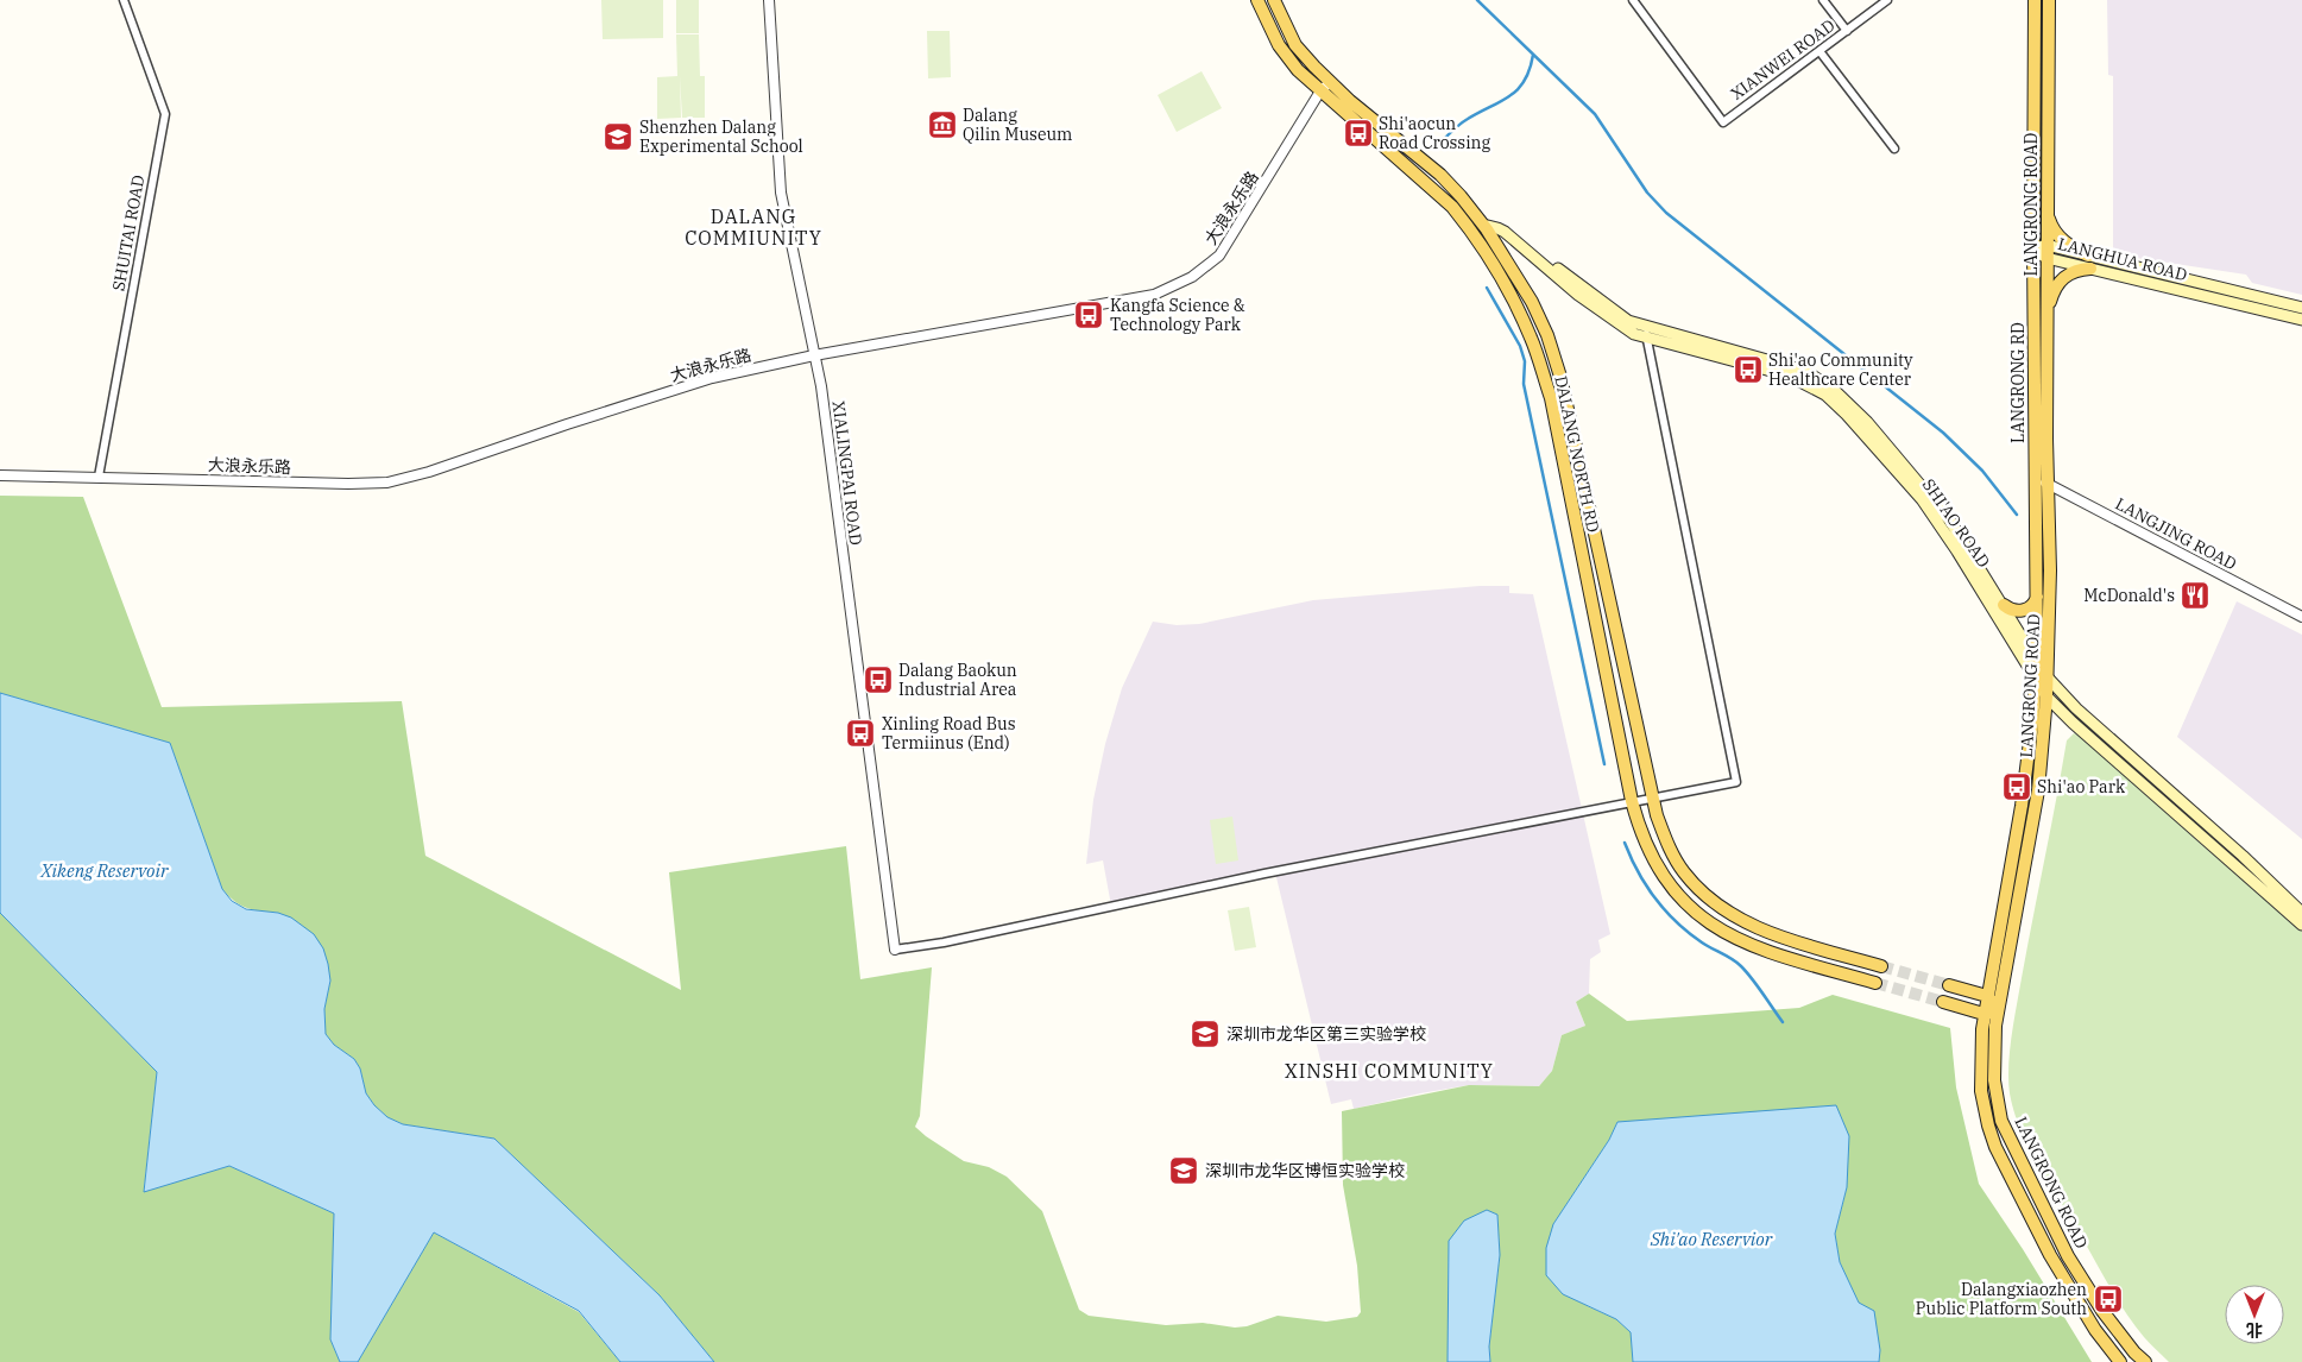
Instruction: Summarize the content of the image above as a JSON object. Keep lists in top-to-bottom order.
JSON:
{
  "streets": {
    "main road": [
      "LANGRONG ROAD",
      "LANGHUA ROAD",
      "LANGRONG RD",
      "DALANG NORTH RD",
      "SHI'AO ROAD"
    ],
    "street": [
      "XIANWEI ROAD",
      "大浪永乐路",
      "SHUITAI ROAD",
      "XIALINGPAI ROAD",
      "LANGJING ROAD"
    ]
  },
  "crossings": [
    ["LANGRONG ROAD", "LANGHUA ROAD"],
    ["LANGRONG ROAD", "LANGRONG RD"],
    ["LANGRONG ROAD", "SHI'AO ROAD"],
    ["LANGRONG ROAD", "LANGJING ROAD"],
    ["大浪永乐路", "SHUITAI ROAD"],
    ["大浪永乐路", "DALANG NORTH RD"],
    ["大浪永乐路", "XIALINGPAI ROAD"],
    ["LANGHUA ROAD", "LANGRONG RD"],
    ["LANGRONG RD", "LANGJING ROAD"],
    ["DALANG NORTH RD", "SHI'AO ROAD"]
  ],
  "districts": ["DALANG COMMIUNITY", "XINSHI COMMUNITY"],
  "water": ["Xikeng Reservoir", "Shi'ao Reservior"],
  "places": {
    "museum": ["Dalang Qilin Museum"],
    "bus stop": [
      "Shi'aocun Road Crossing",
      "Kangfa Science & Technology Park",
      "Shi'ao Community Healthcare Center",
      "Dalang Baokun Industrial Area",
      "Xinling Road Bus Termiinus (End)",
      "Shi'ao Park",
      "Dalangxiaozhen Public Platform South"
    ],
    "school or university": ["Shenzhen Dalang Experimental School", "深圳市龙华区第三实验学校", "深圳市龙华区博恒实验学校"],
    "restaurant": ["McDonald's"]
  },
  "north": "bottom"
}
